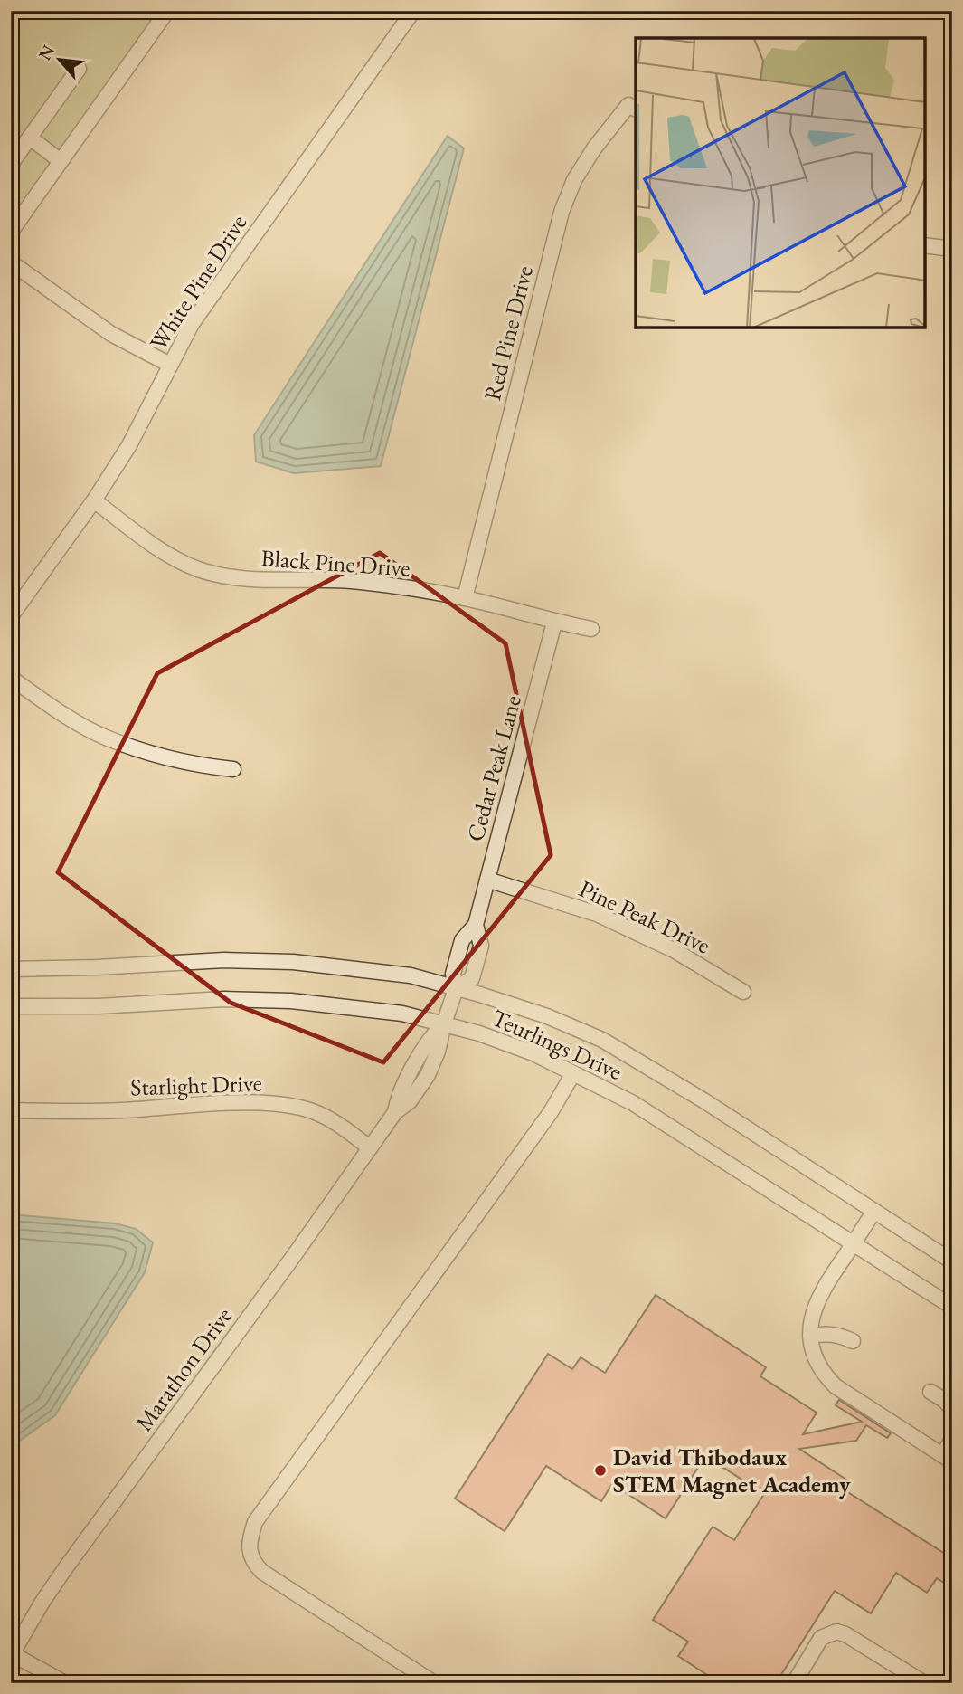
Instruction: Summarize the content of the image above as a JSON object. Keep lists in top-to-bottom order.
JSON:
{
  "streets": {
    "street": [
      "White Pine Drive",
      "Red Pine Drive",
      "Black Pine Drive",
      "Cedar Peak Lane",
      "Pine Peak Drive",
      "Teurlings Drive",
      "Starlight Drive",
      "Marathon Drive"
    ]
  },
  "crossings": [
    ["White Pine Drive", "Black Pine Drive"],
    ["Red Pine Drive", "Black Pine Drive"],
    ["Black Pine Drive", "Cedar Peak Lane"],
    ["Cedar Peak Lane", "Pine Peak Drive"],
    ["Cedar Peak Lane", "Teurlings Drive"],
    ["Cedar Peak Lane", "Marathon Drive"],
    ["Teurlings Drive", "Marathon Drive"],
    ["Starlight Drive", "Marathon Drive"]
  ],
  "places": ["David Thibodaux STEM Magnet Academy"],
  "north": "top left"
}
